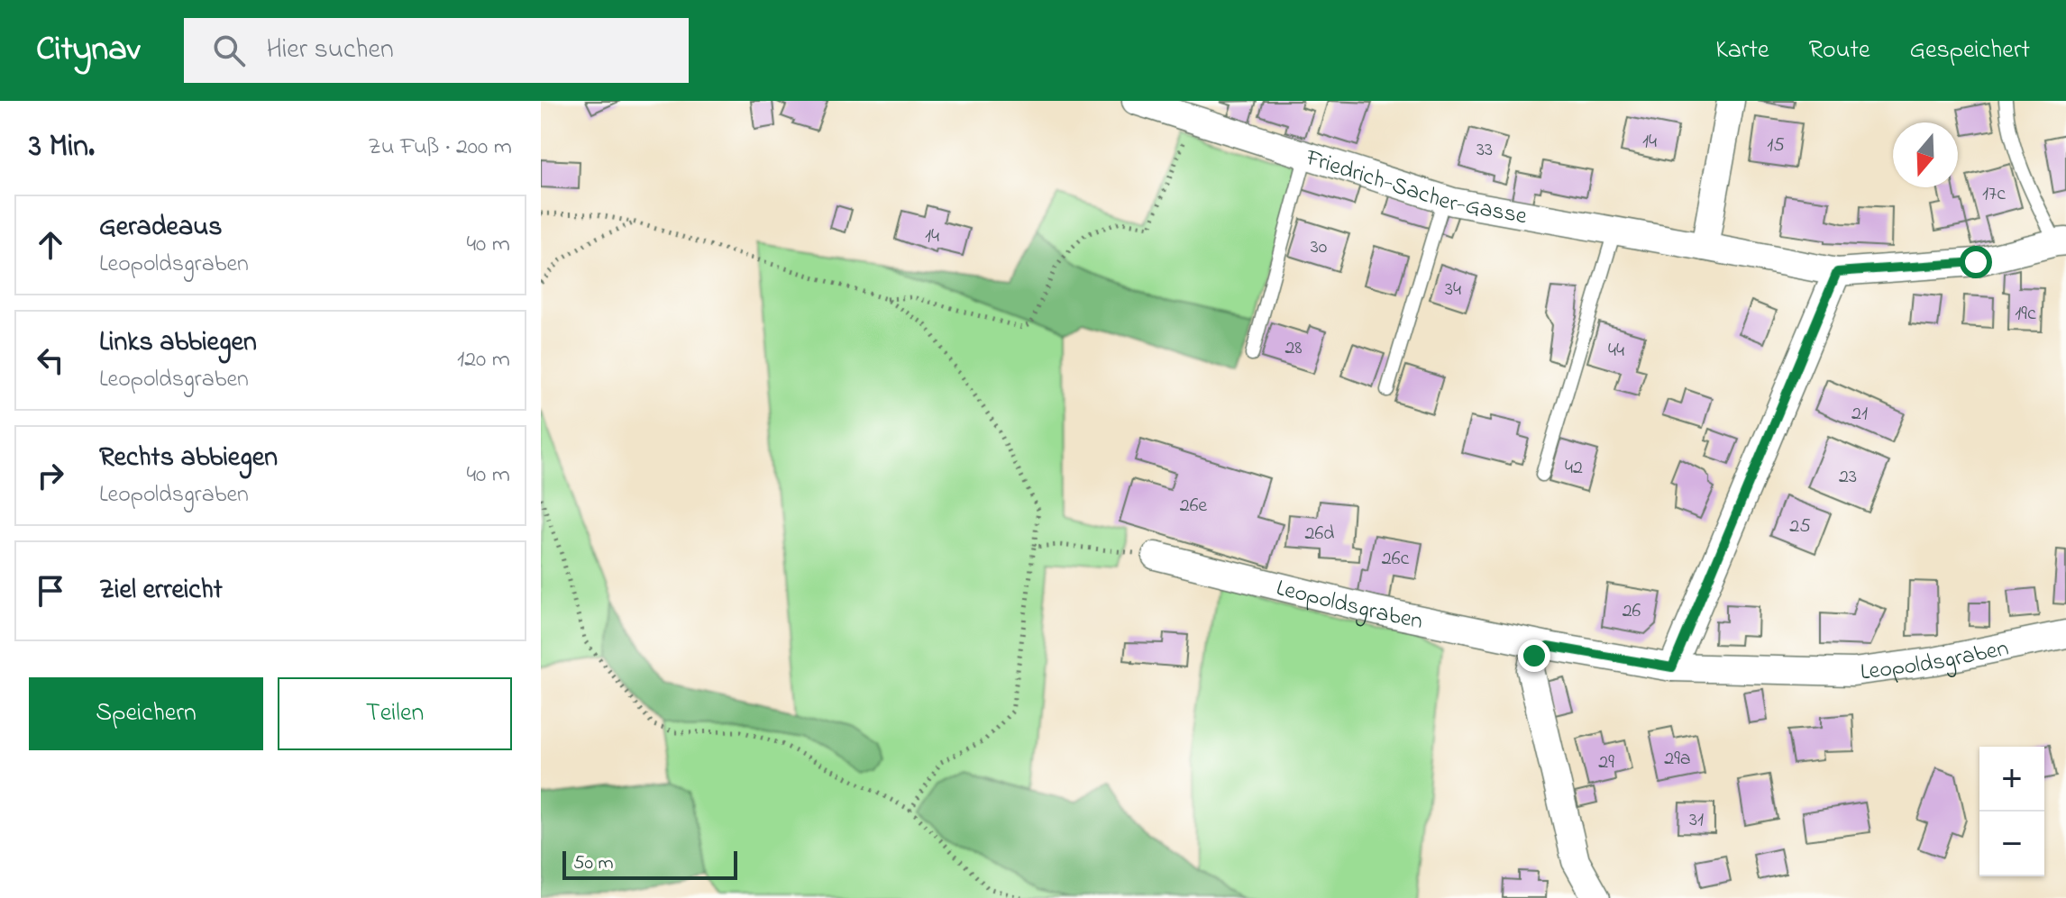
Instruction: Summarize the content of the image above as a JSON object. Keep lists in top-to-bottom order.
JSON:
{
  "streets": {
    "street": ["Friedrich-Sacher-Gasse", "Leopoldsgraben"]
  },
  "house_numbers": [
    "14",
    "15",
    "33",
    "17c",
    "14",
    "30",
    "34",
    "19c",
    "28",
    "44",
    "21",
    "42",
    "23",
    "26e",
    "25",
    "26d",
    "26c",
    "26",
    "29a",
    "29",
    "31"
  ],
  "scale_bar": "50 m",
  "north": "bottom",
  "page": {
    "header": "Citynav",
    "search": "Hier suchen",
    "nav": ["Karte", "Route", "Gespeichert"],
    "heading": ["3 Min.", "Zu Fuß · 200 m"],
    "list": [
      ["Geradeaus", "Leopoldsgraben", "40 m"],
      ["Links abbiegen", "Leopoldsgraben", "120 m"],
      ["Rechts abbiegen", "Leopoldsgraben", "40 m"],
      "Ziel erreicht"
    ],
    "buttons": ["Speichern", "Teilen"],
    "map_buttons": ["+", "−"],
    "scale": "50 m"
  }
}
